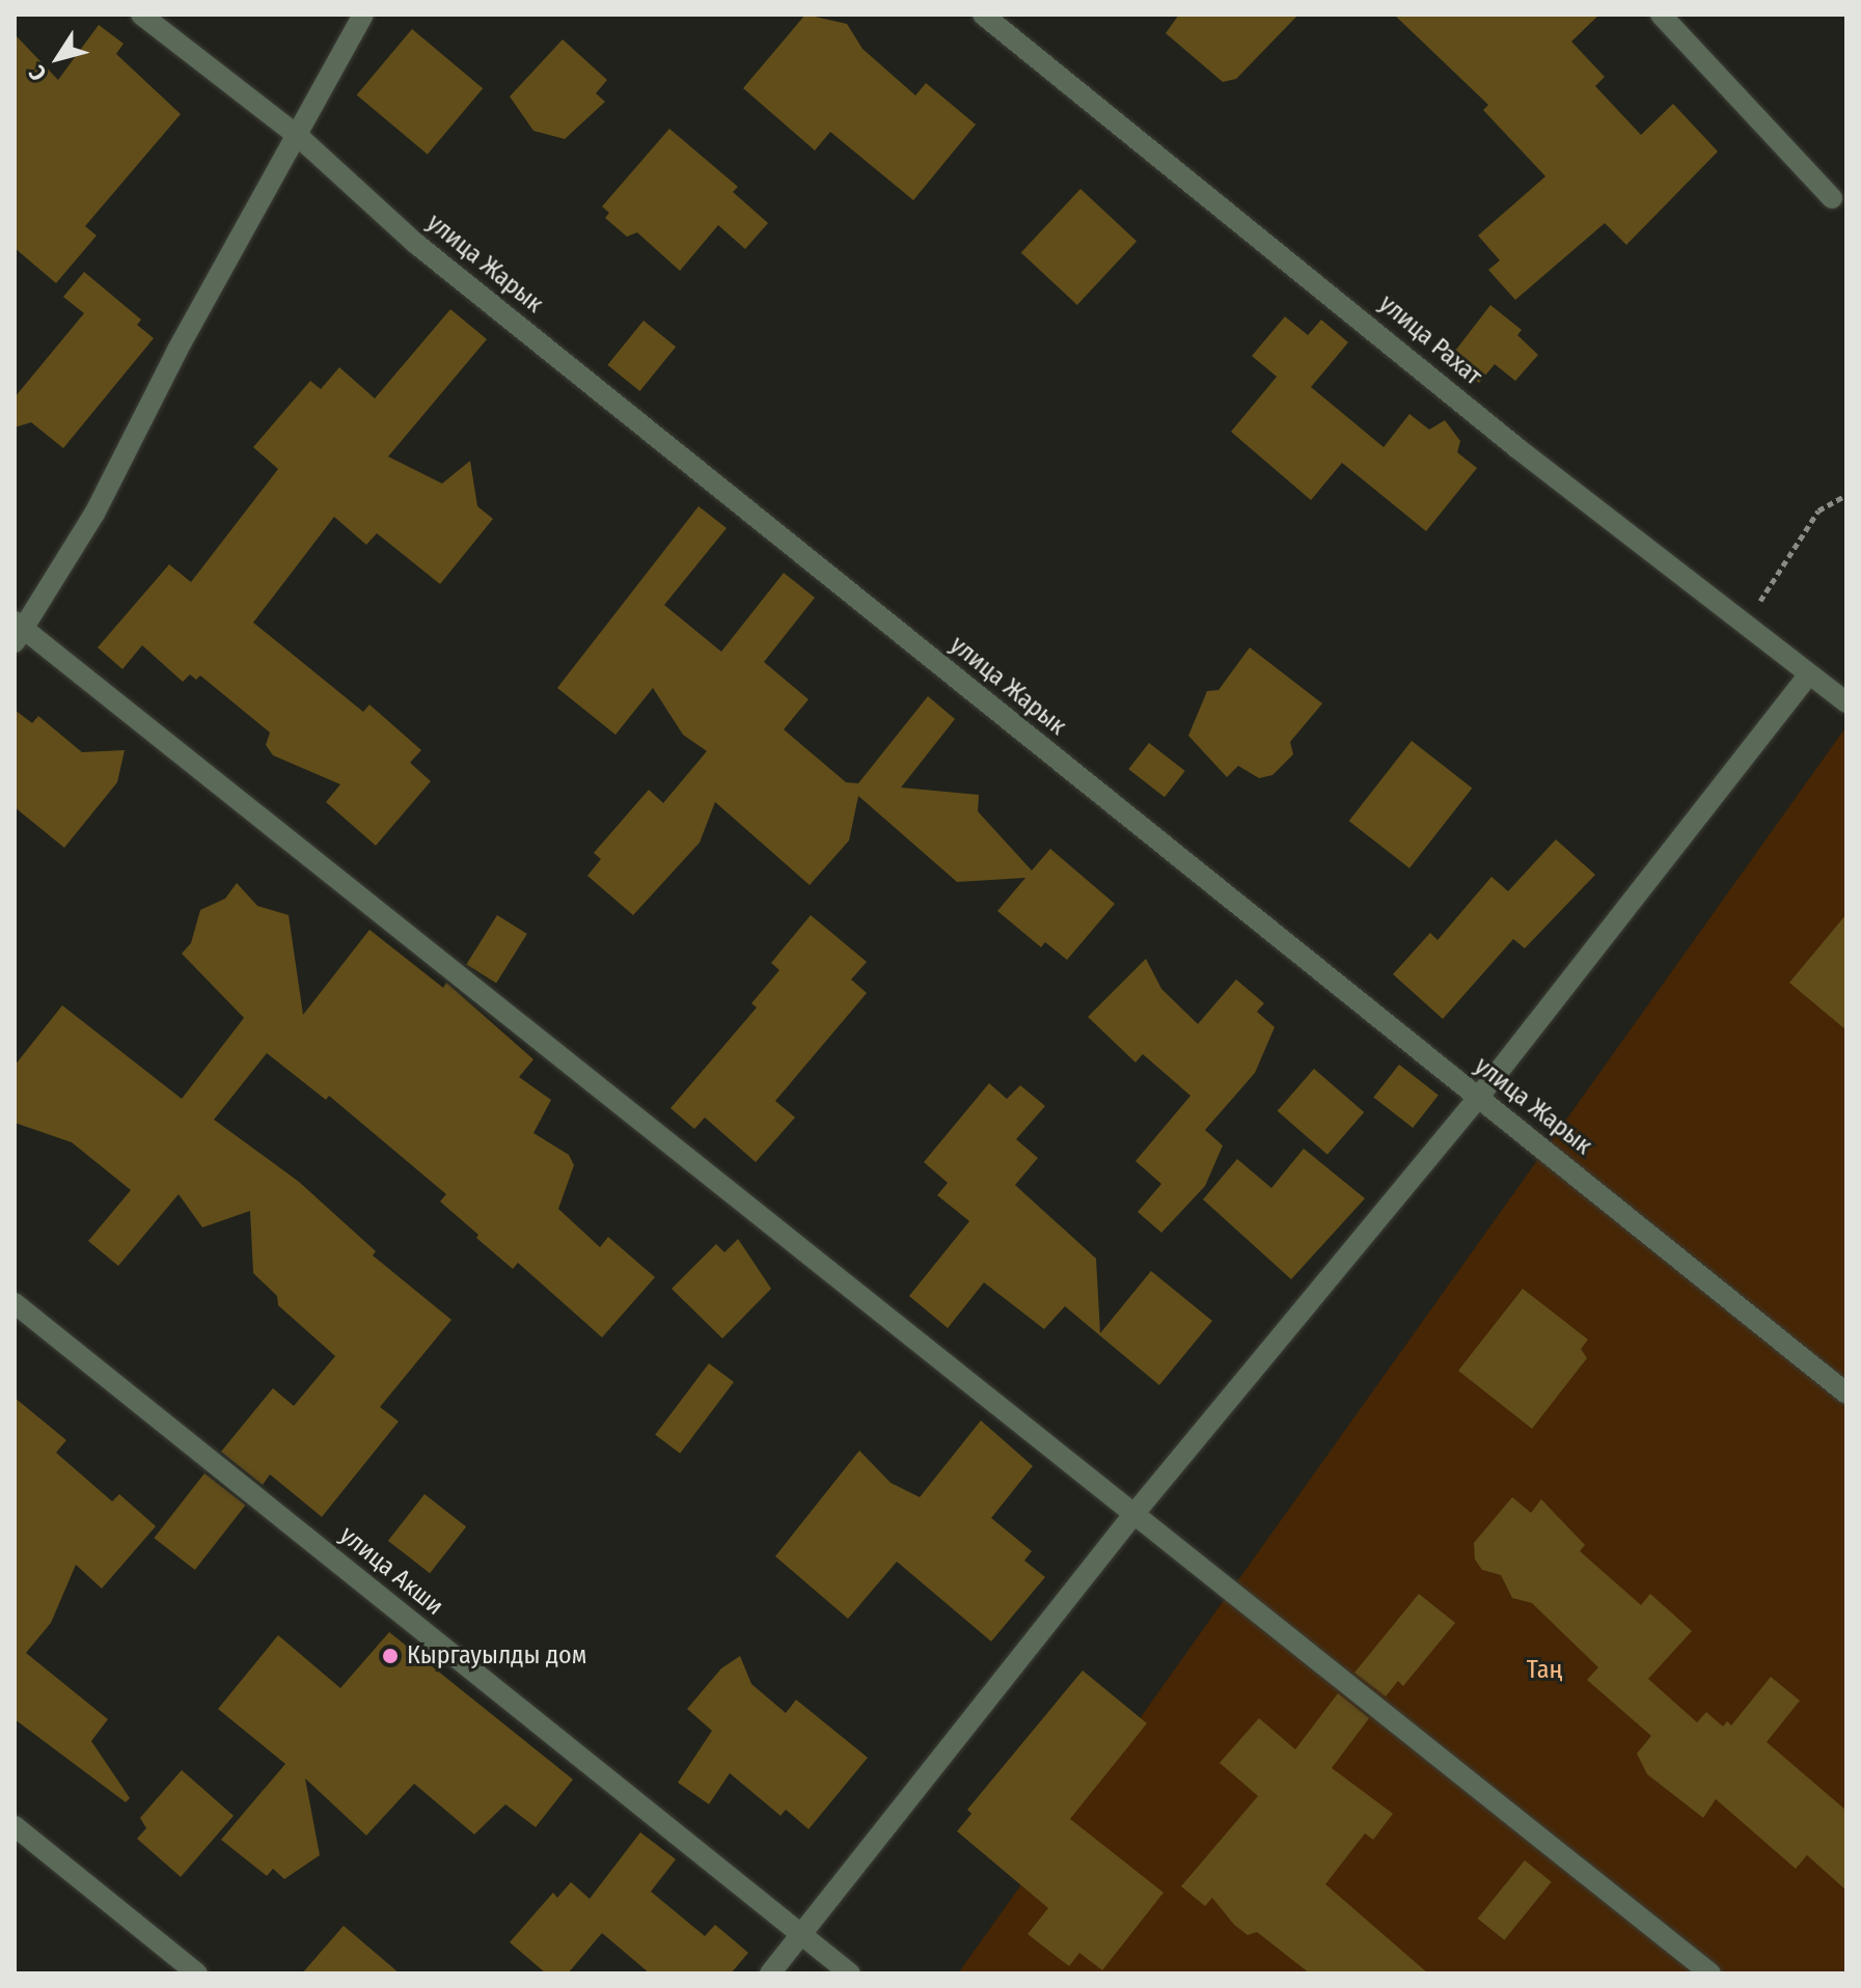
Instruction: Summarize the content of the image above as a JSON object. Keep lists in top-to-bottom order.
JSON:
{
  "streets": {
    "street": ["улица Жарык", "улица Рахат", "улица Акши"]
  },
  "parks": ["Таң"],
  "places": ["Кыргауылды дом"],
  "north": "bottom left"
}
